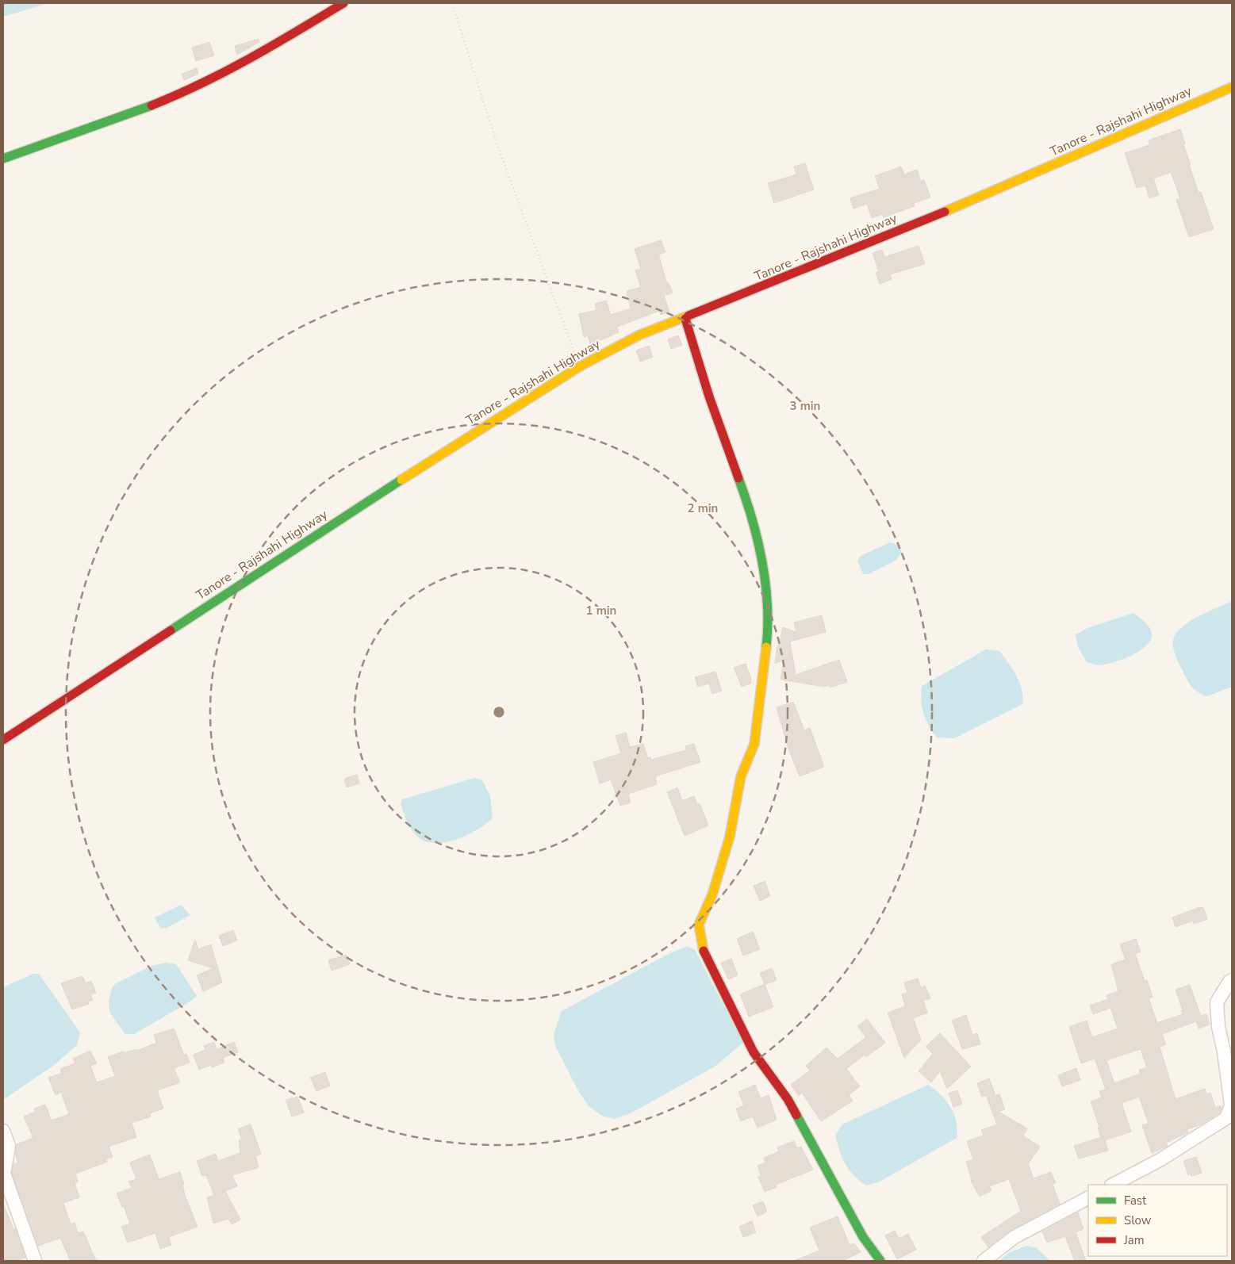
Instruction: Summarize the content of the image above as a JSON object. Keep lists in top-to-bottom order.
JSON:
{
  "streets": {
    "main road": ["Tanore - Rajshahi Highway"]
  },
  "legend": ["Fast", "Slow", "Jam"],
  "rings": ["3 min", "2 min", "1 min"]
}
